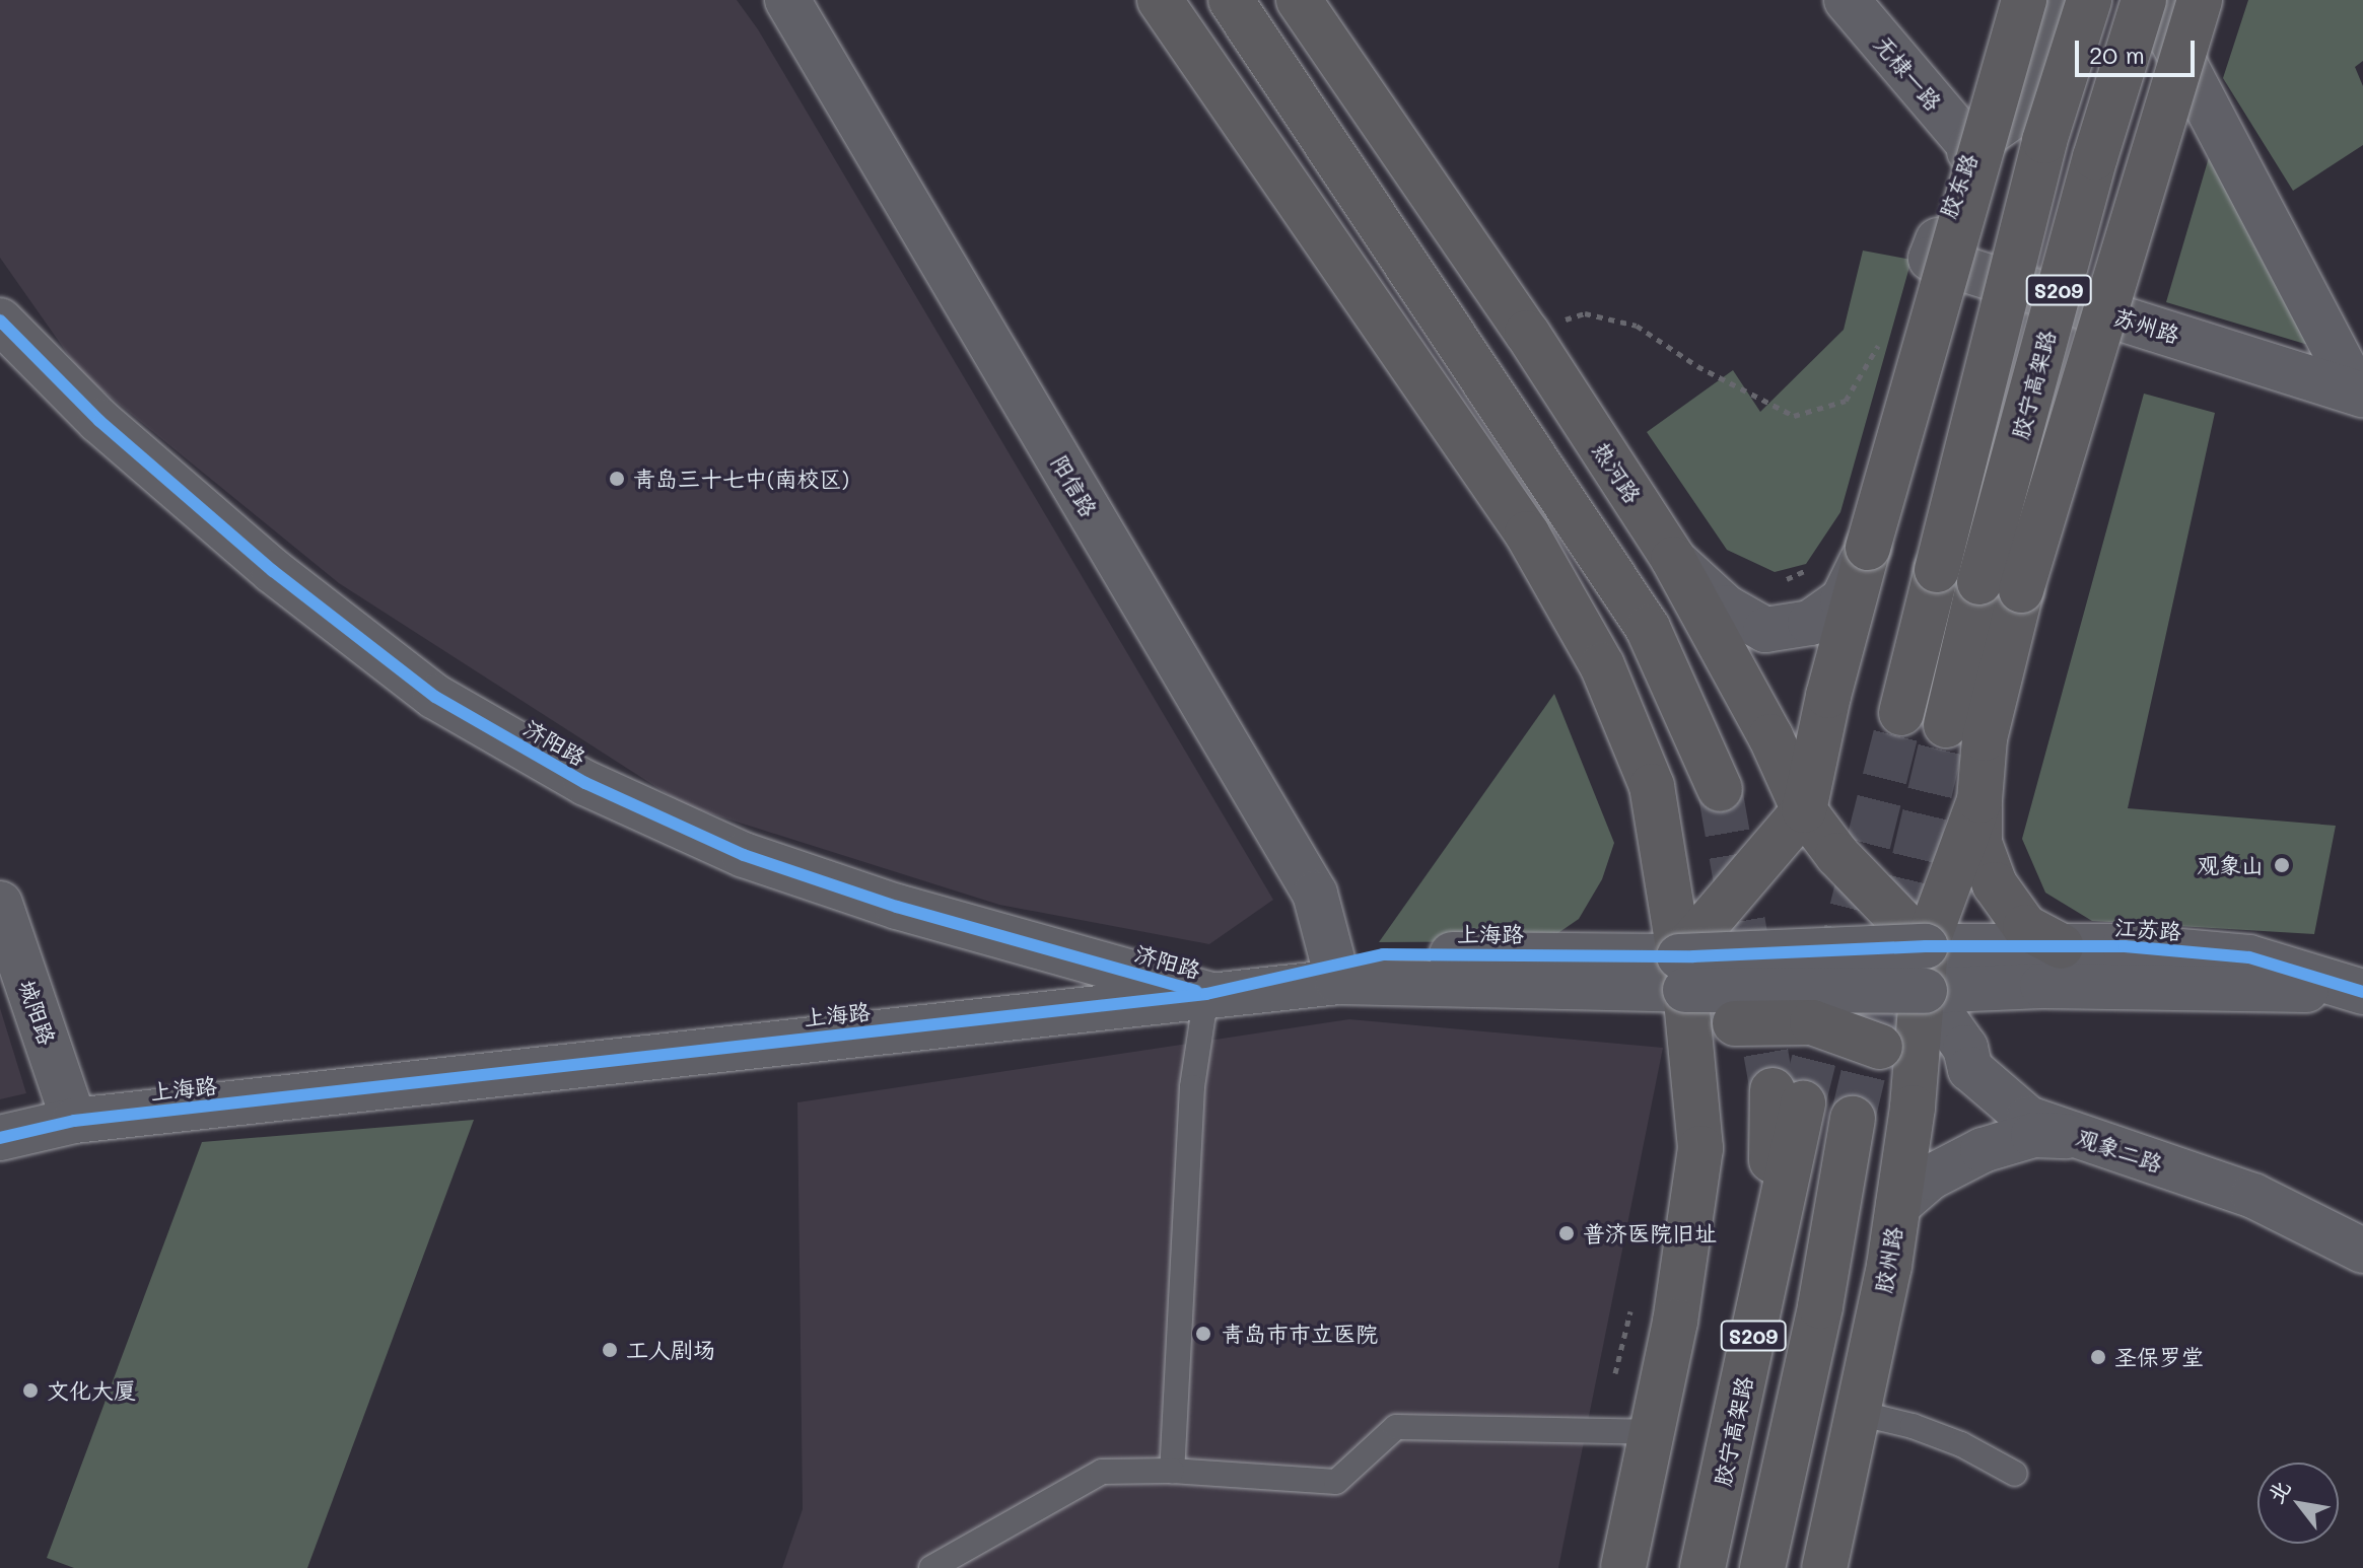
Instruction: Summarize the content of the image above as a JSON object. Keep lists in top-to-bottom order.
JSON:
{
  "streets": {
    "main road": [
      "S209",
      "胶宁高架路",
      "热河路",
      "胶州路"
    ],
    "street": [
      "无棣一路",
      "胶东路",
      "苏州路",
      "阳信路",
      "济阳路",
      "江苏路",
      "上海路",
      "城阳路",
      "观象二路"
    ]
  },
  "crossings": [
    ["无棣一路", "胶东路"],
    ["胶东路", "苏州路"],
    ["热河路", "江苏路"],
    ["热河路", "胶州路"],
    ["阳信路", "上海路"],
    ["济阳路", "上海路"],
    ["江苏路", "上海路"],
    ["江苏路", "观象二路"],
    ["江苏路", "胶州路"],
    ["上海路", "城阳路"],
    ["观象二路", "胶州路"]
  ],
  "places": [
    "青岛三十七中(南校区)",
    "观象山",
    "普济医院旧址",
    "青岛市市立医院",
    "工人剧场",
    "圣保罗堂",
    "文化大厦"
  ],
  "scale_bar": "20 m",
  "north": "top left"
}
